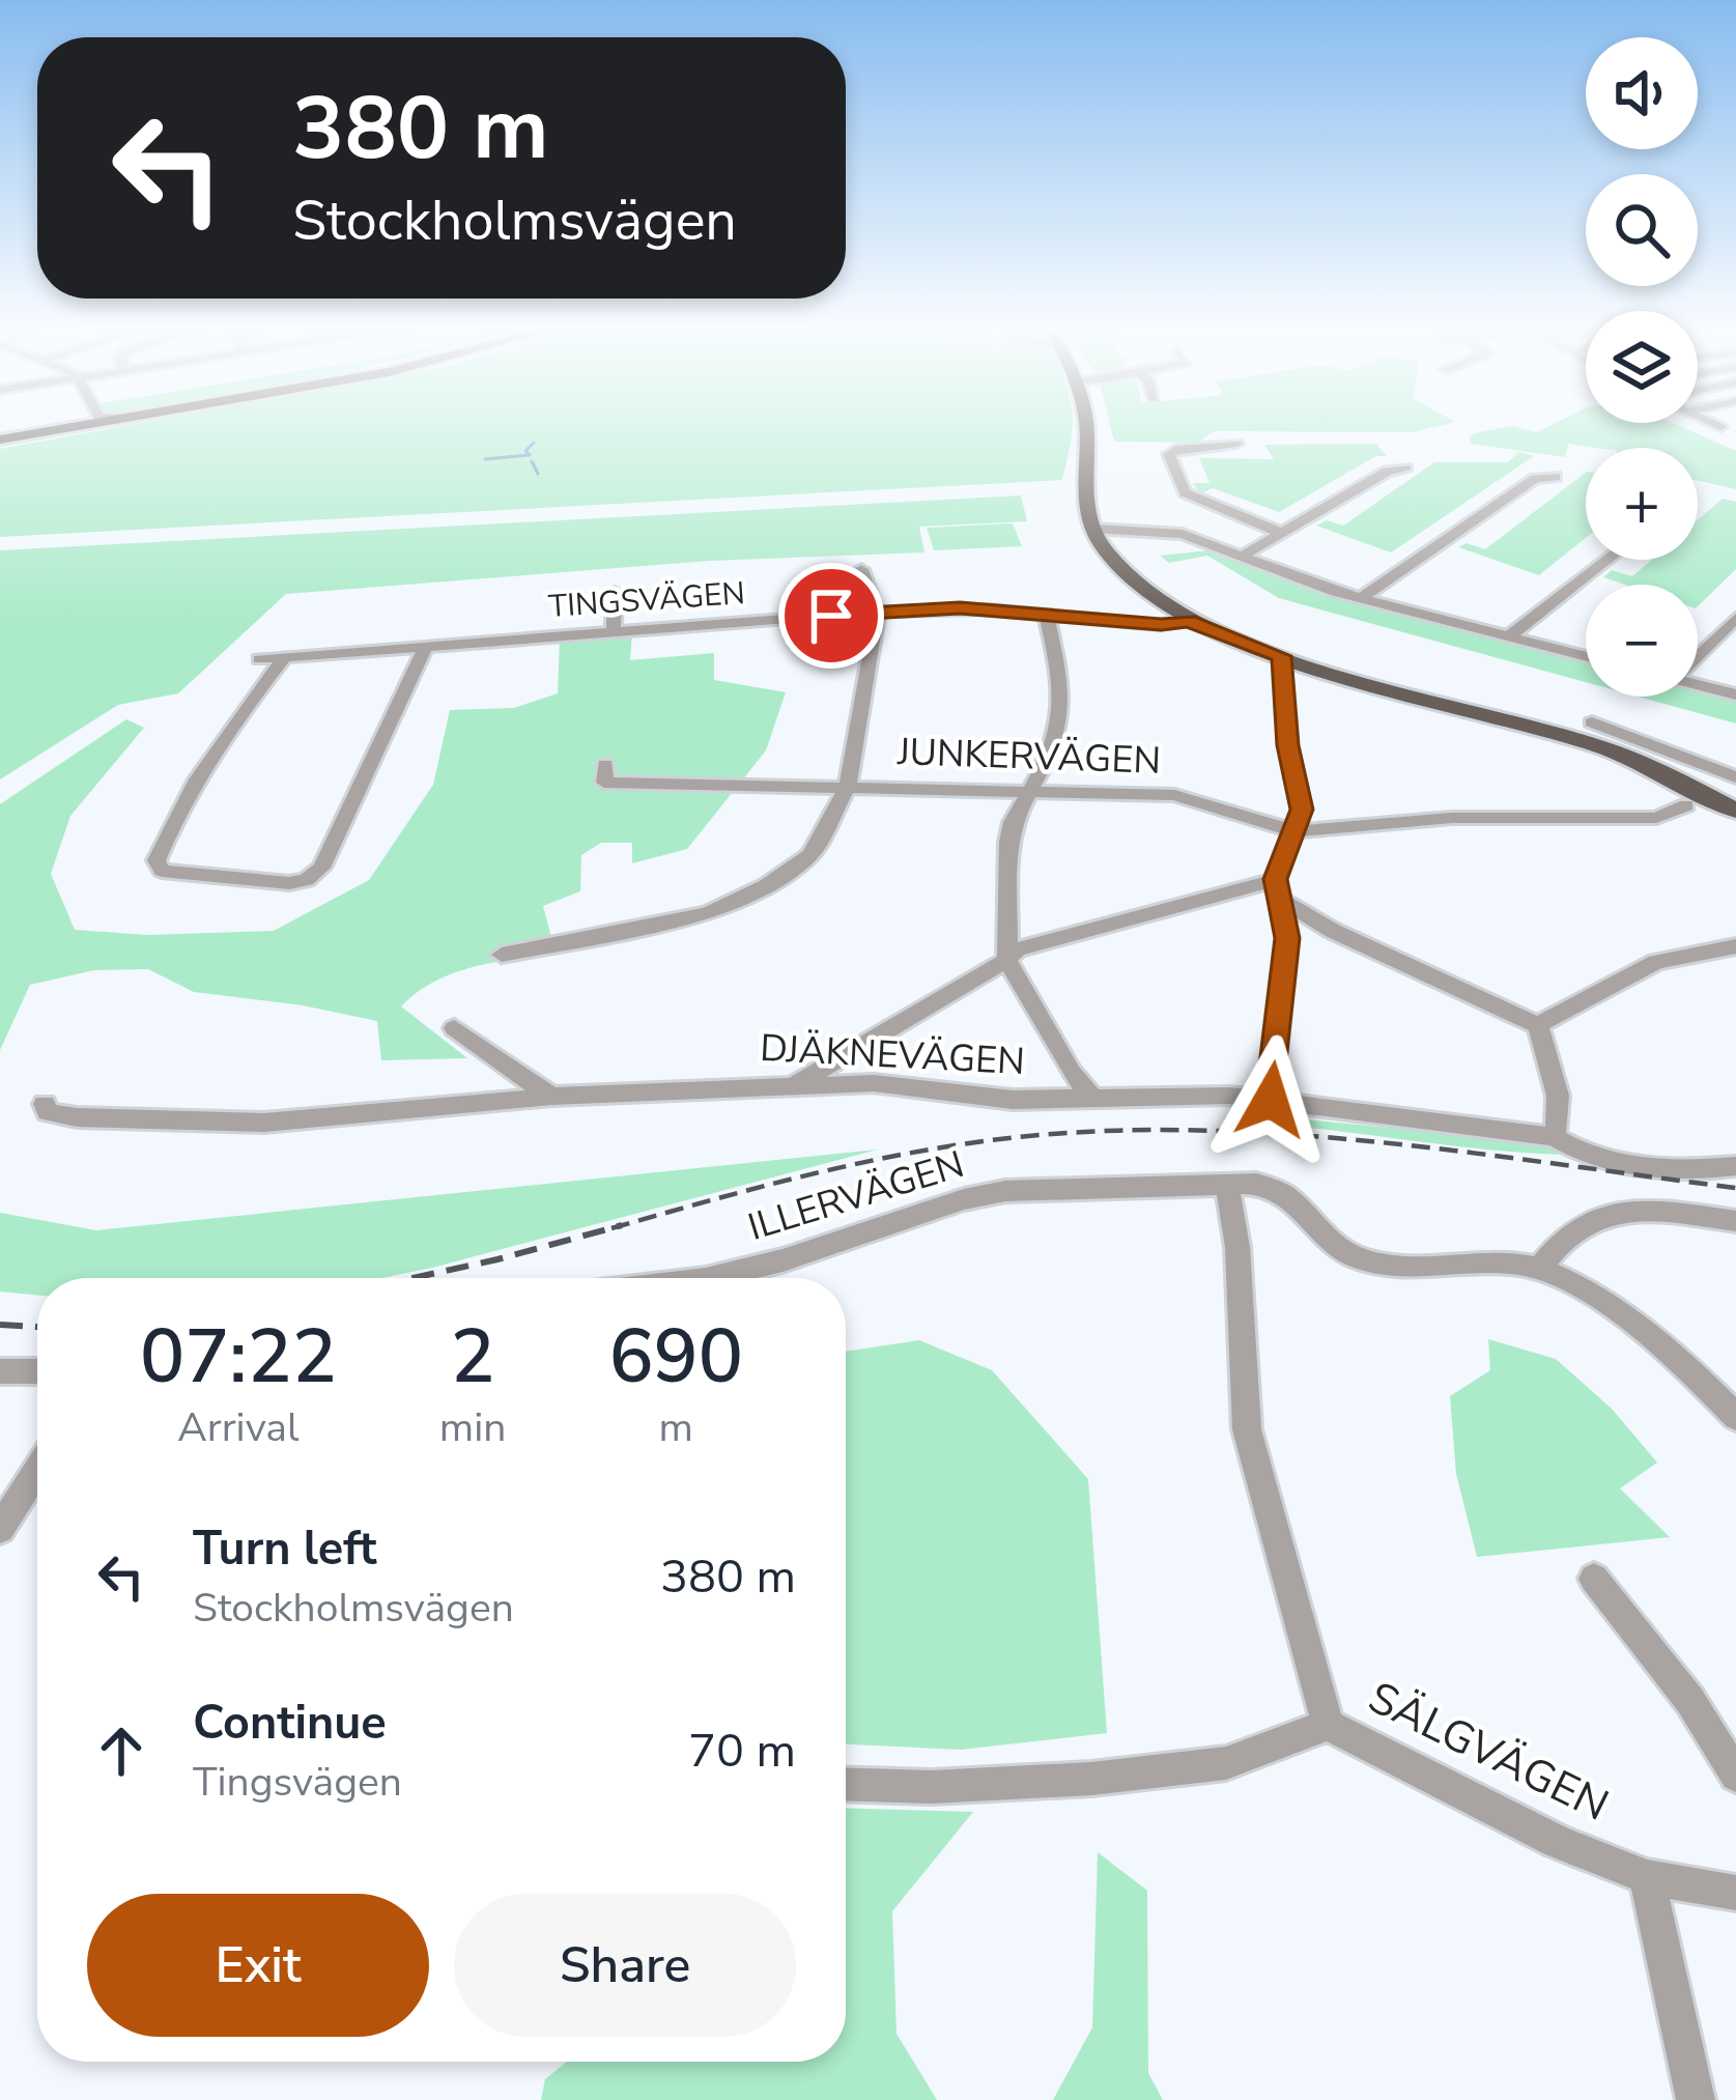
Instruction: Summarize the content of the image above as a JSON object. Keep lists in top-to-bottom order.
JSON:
{
  "streets": {
    "street": [
      "TINGSVÄGEN",
      "JUNKERVÄGEN",
      "DJÄKNEVÄGEN",
      "ILLERVÄGEN",
      "SÄLGVÄGEN"
    ]
  },
  "page": {
    "map_buttons": ["+", "−"],
    "turn": ["380 m", "Stockholmsvägen"],
    "eta": [
      "07:22",
      "Arrival",
      "2",
      "min",
      "690",
      "m"
    ],
    "list": [
      {
        "name": "Turn left",
        "note": "Stockholmsvägen",
        "value": "380 m"
      },
      {
        "name": "Continue",
        "note": "Tingsvägen",
        "value": "70 m"
      }
    ],
    "buttons": ["Exit", "Share"]
  }
}
